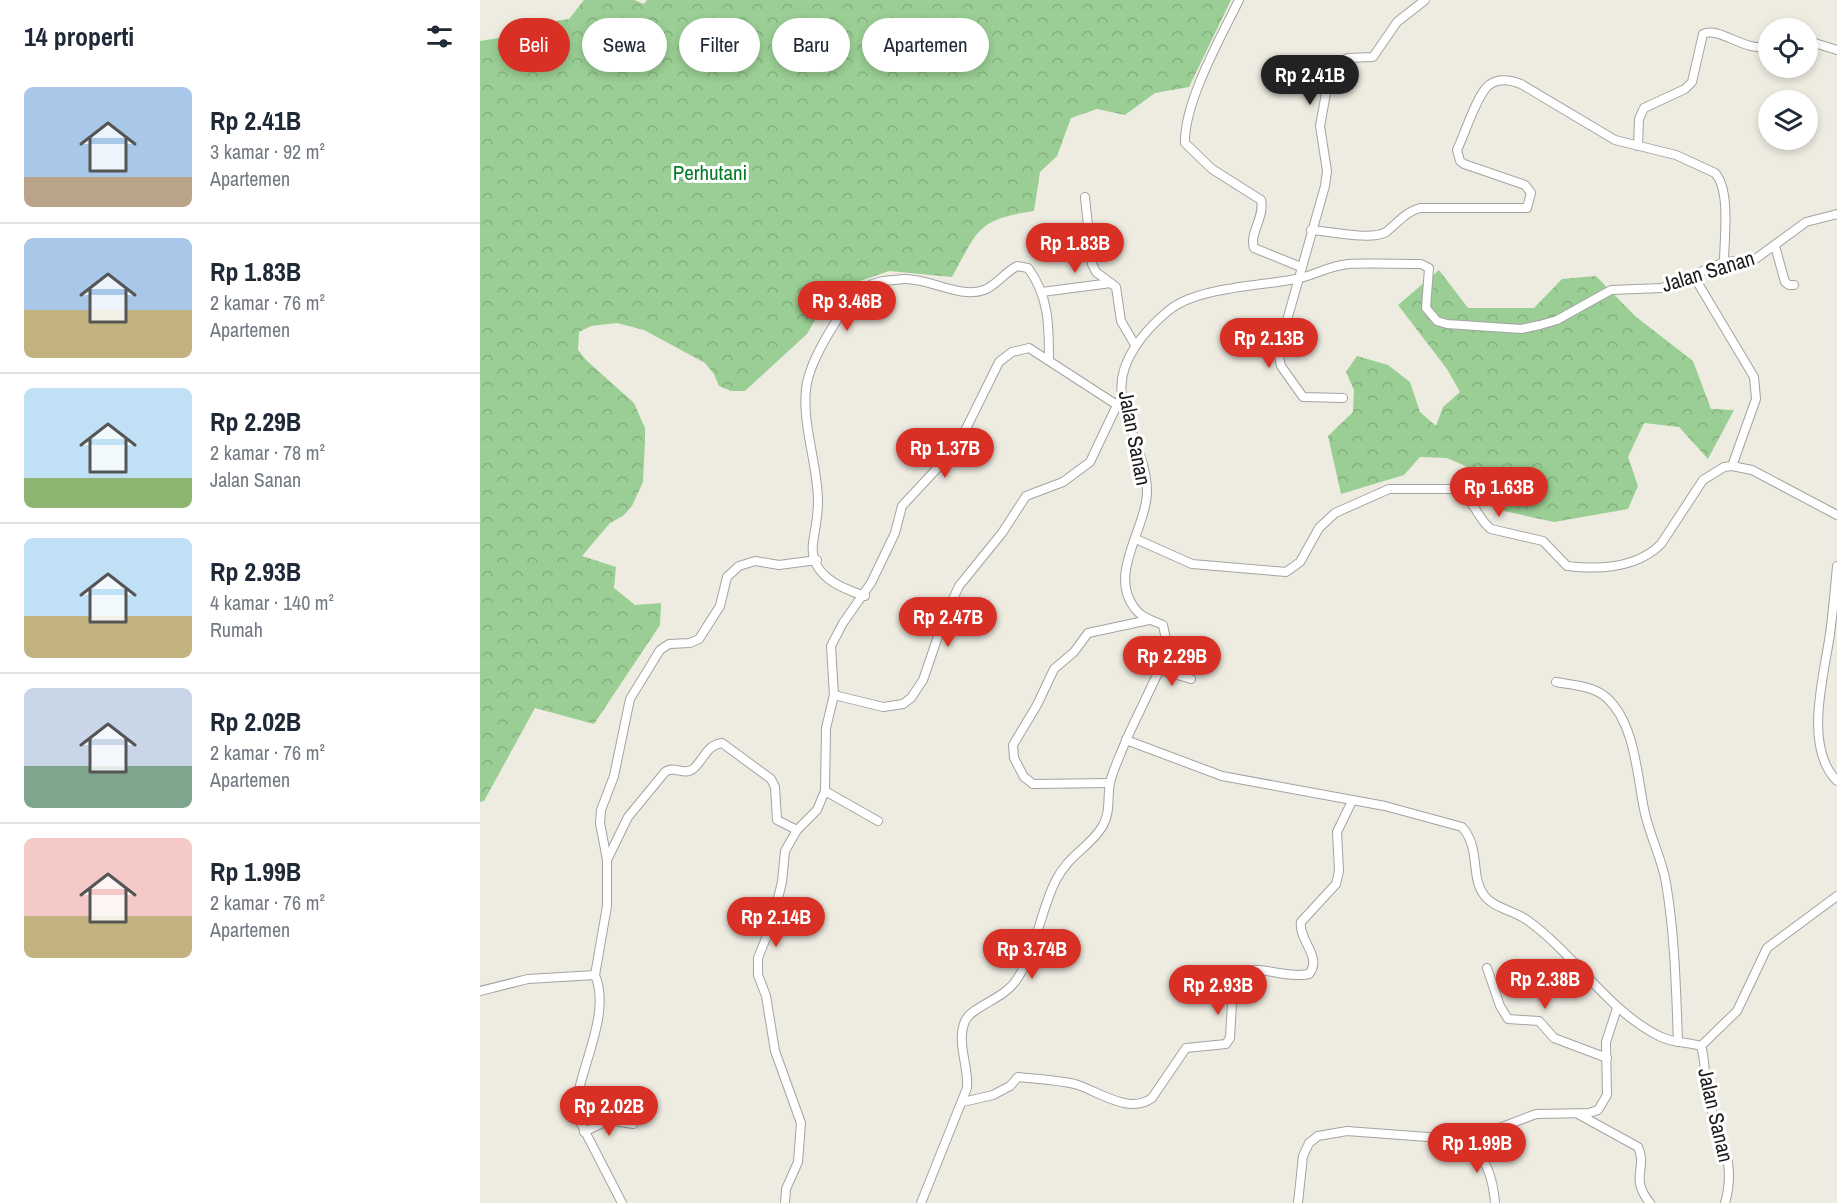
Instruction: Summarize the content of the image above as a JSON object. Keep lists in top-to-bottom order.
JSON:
{
  "streets": {
    "street": ["Jalan Sanan"]
  },
  "parks": ["Perhutani"],
  "page": {
    "heading": "14 properti",
    "chip": [
      "Beli",
      "Sewa",
      "Filter",
      "Baru",
      "Apartemen"
    ],
    "price": [
      "Rp 2.41B",
      "Rp 1.83B",
      "Rp 3.46B",
      "Rp 2.13B",
      "Rp 1.37B",
      "Rp 1.63B",
      "Rp 2.47B",
      "Rp 2.29B",
      "Rp 2.14B",
      "Rp 3.74B",
      "Rp 2.38B",
      "Rp 2.93B",
      "Rp 2.02B",
      "Rp 1.99B"
    ],
    "list": [
      {
        "name": "Rp 2.41B",
        "note": "3 kamar · 92 m² · Apartemen"
      },
      {
        "name": "Rp 1.83B",
        "note": "2 kamar · 76 m² · Apartemen"
      },
      {
        "name": "Rp 2.29B",
        "note": "2 kamar · 78 m² · Jalan Sanan"
      },
      {
        "name": "Rp 2.93B",
        "note": "4 kamar · 140 m² · Rumah"
      },
      {
        "name": "Rp 2.02B",
        "note": "2 kamar · 76 m² · Apartemen"
      },
      {
        "name": "Rp 1.99B",
        "note": "2 kamar · 76 m² · Apartemen"
      }
    ]
  }
}
